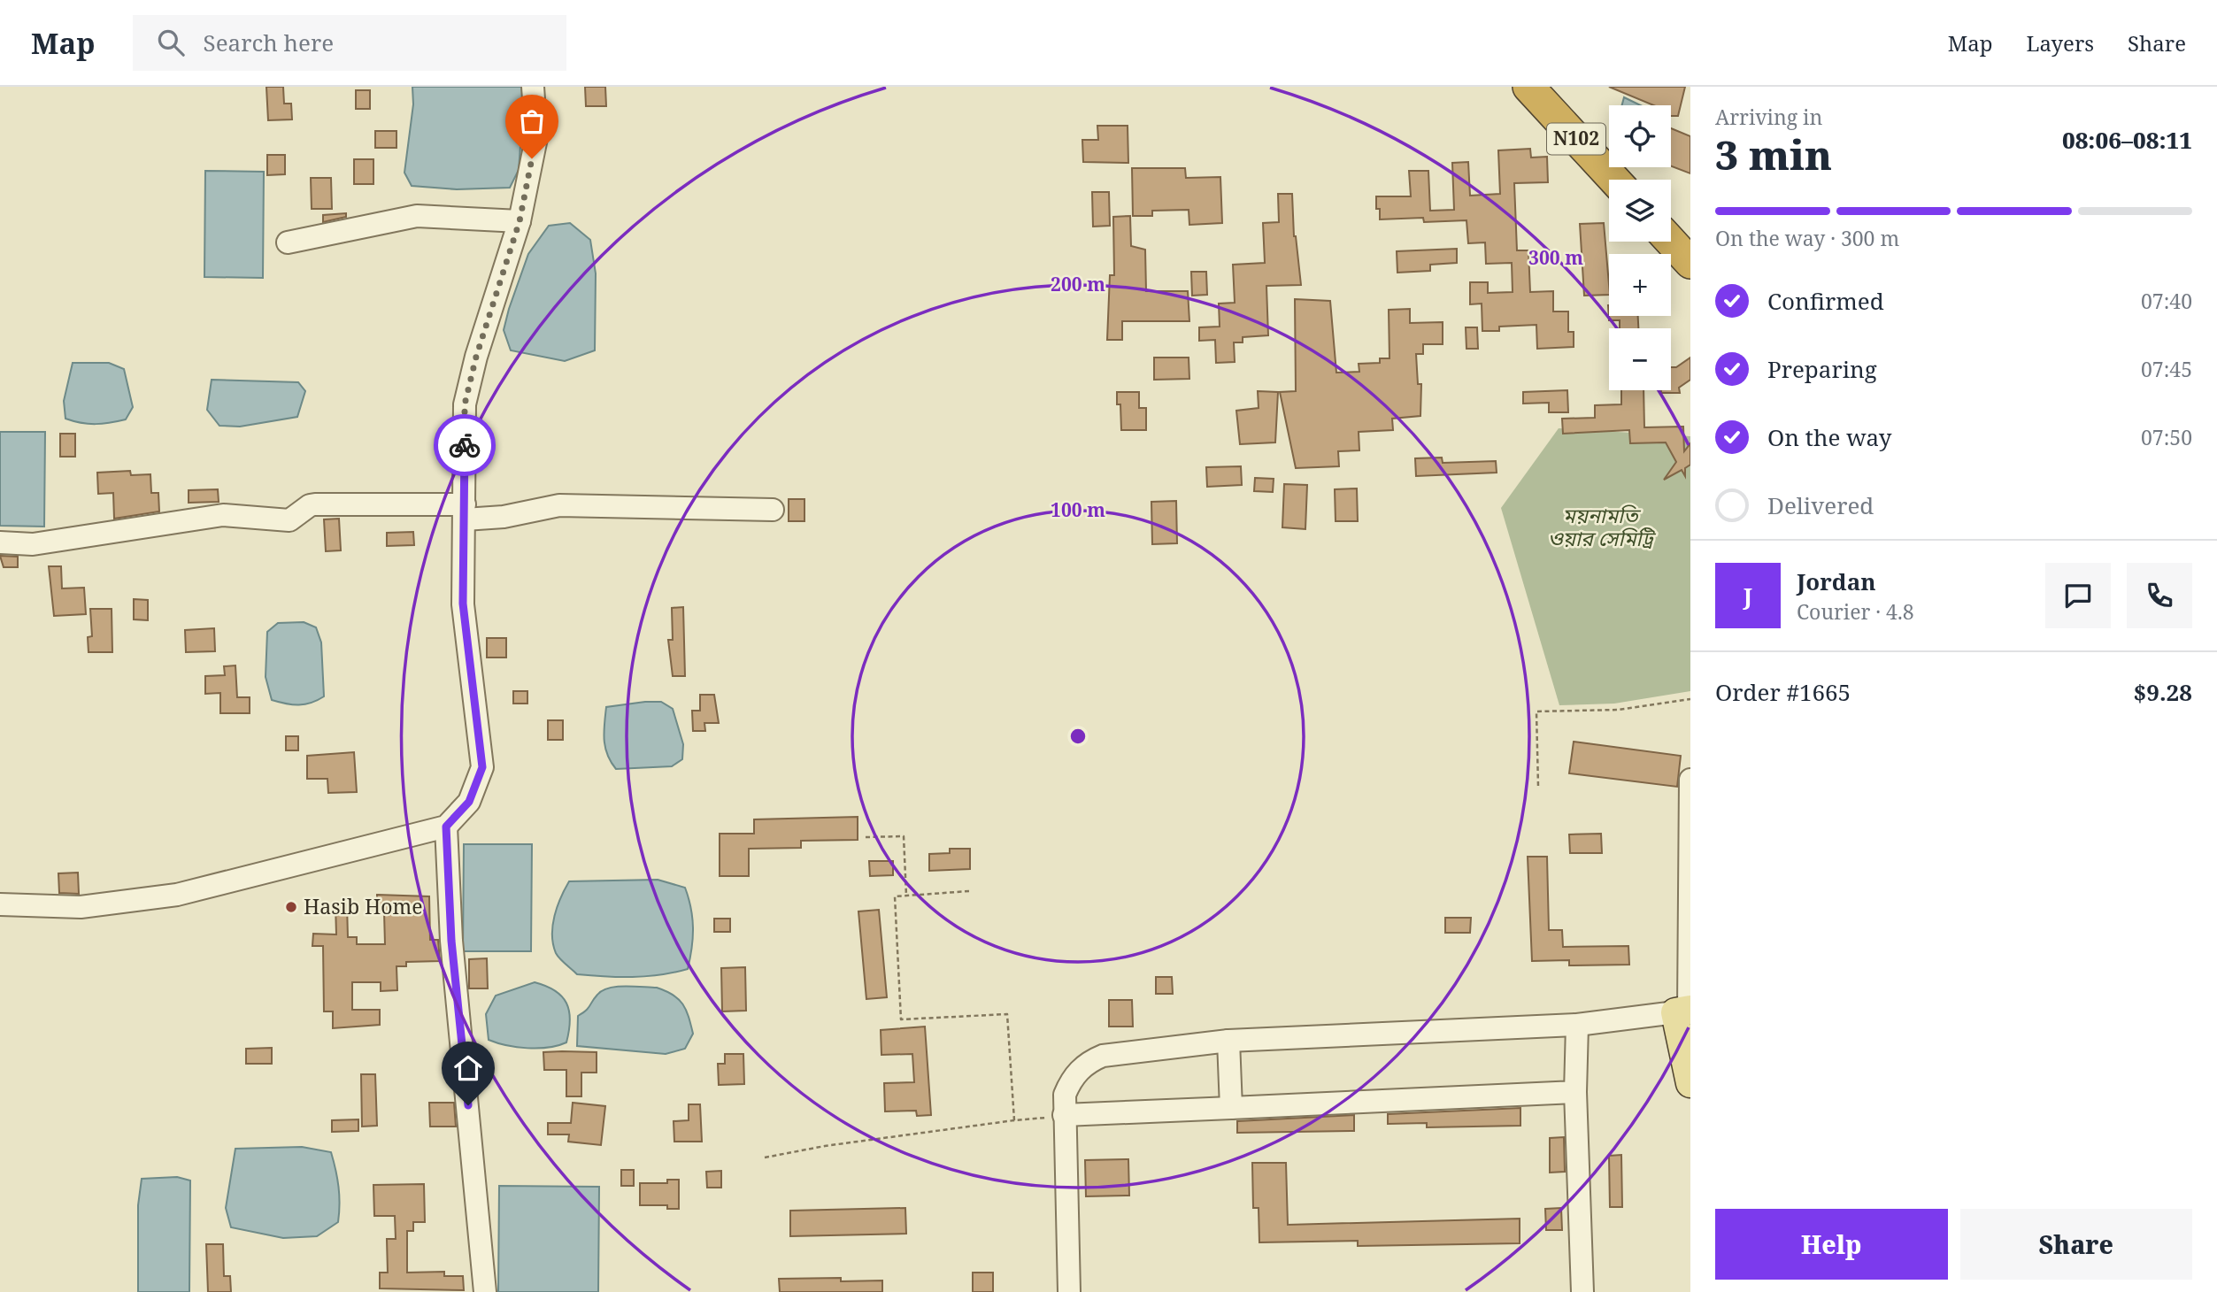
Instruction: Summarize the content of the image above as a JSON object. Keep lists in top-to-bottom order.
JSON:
{
  "streets": {
    "highway": ["N102"]
  },
  "parks": ["ময়নামতি ওয়ার সেমিট্রি"],
  "places": ["Hasib Home"],
  "page": {
    "header": "Map",
    "search": "Search here",
    "nav": ["Map", "Layers", "Share"],
    "heading": ["3 min", "Arriving in", "08:06–08:11"],
    "panel": [
      "Jordan",
      "Courier · 4.8",
      "Order #1665",
      "$9.28"
    ],
    "map_buttons": ["+", "−"],
    "bar": "On the way · 300 m",
    "list": [
      ["Confirmed", "07:40"],
      ["Preparing", "07:45"],
      ["On the way", "07:50"],
      "Delivered"
    ],
    "round": "J",
    "buttons": ["Help", "Share"]
  },
  "rings": ["300 m", "200 m", "100 m"]
}
